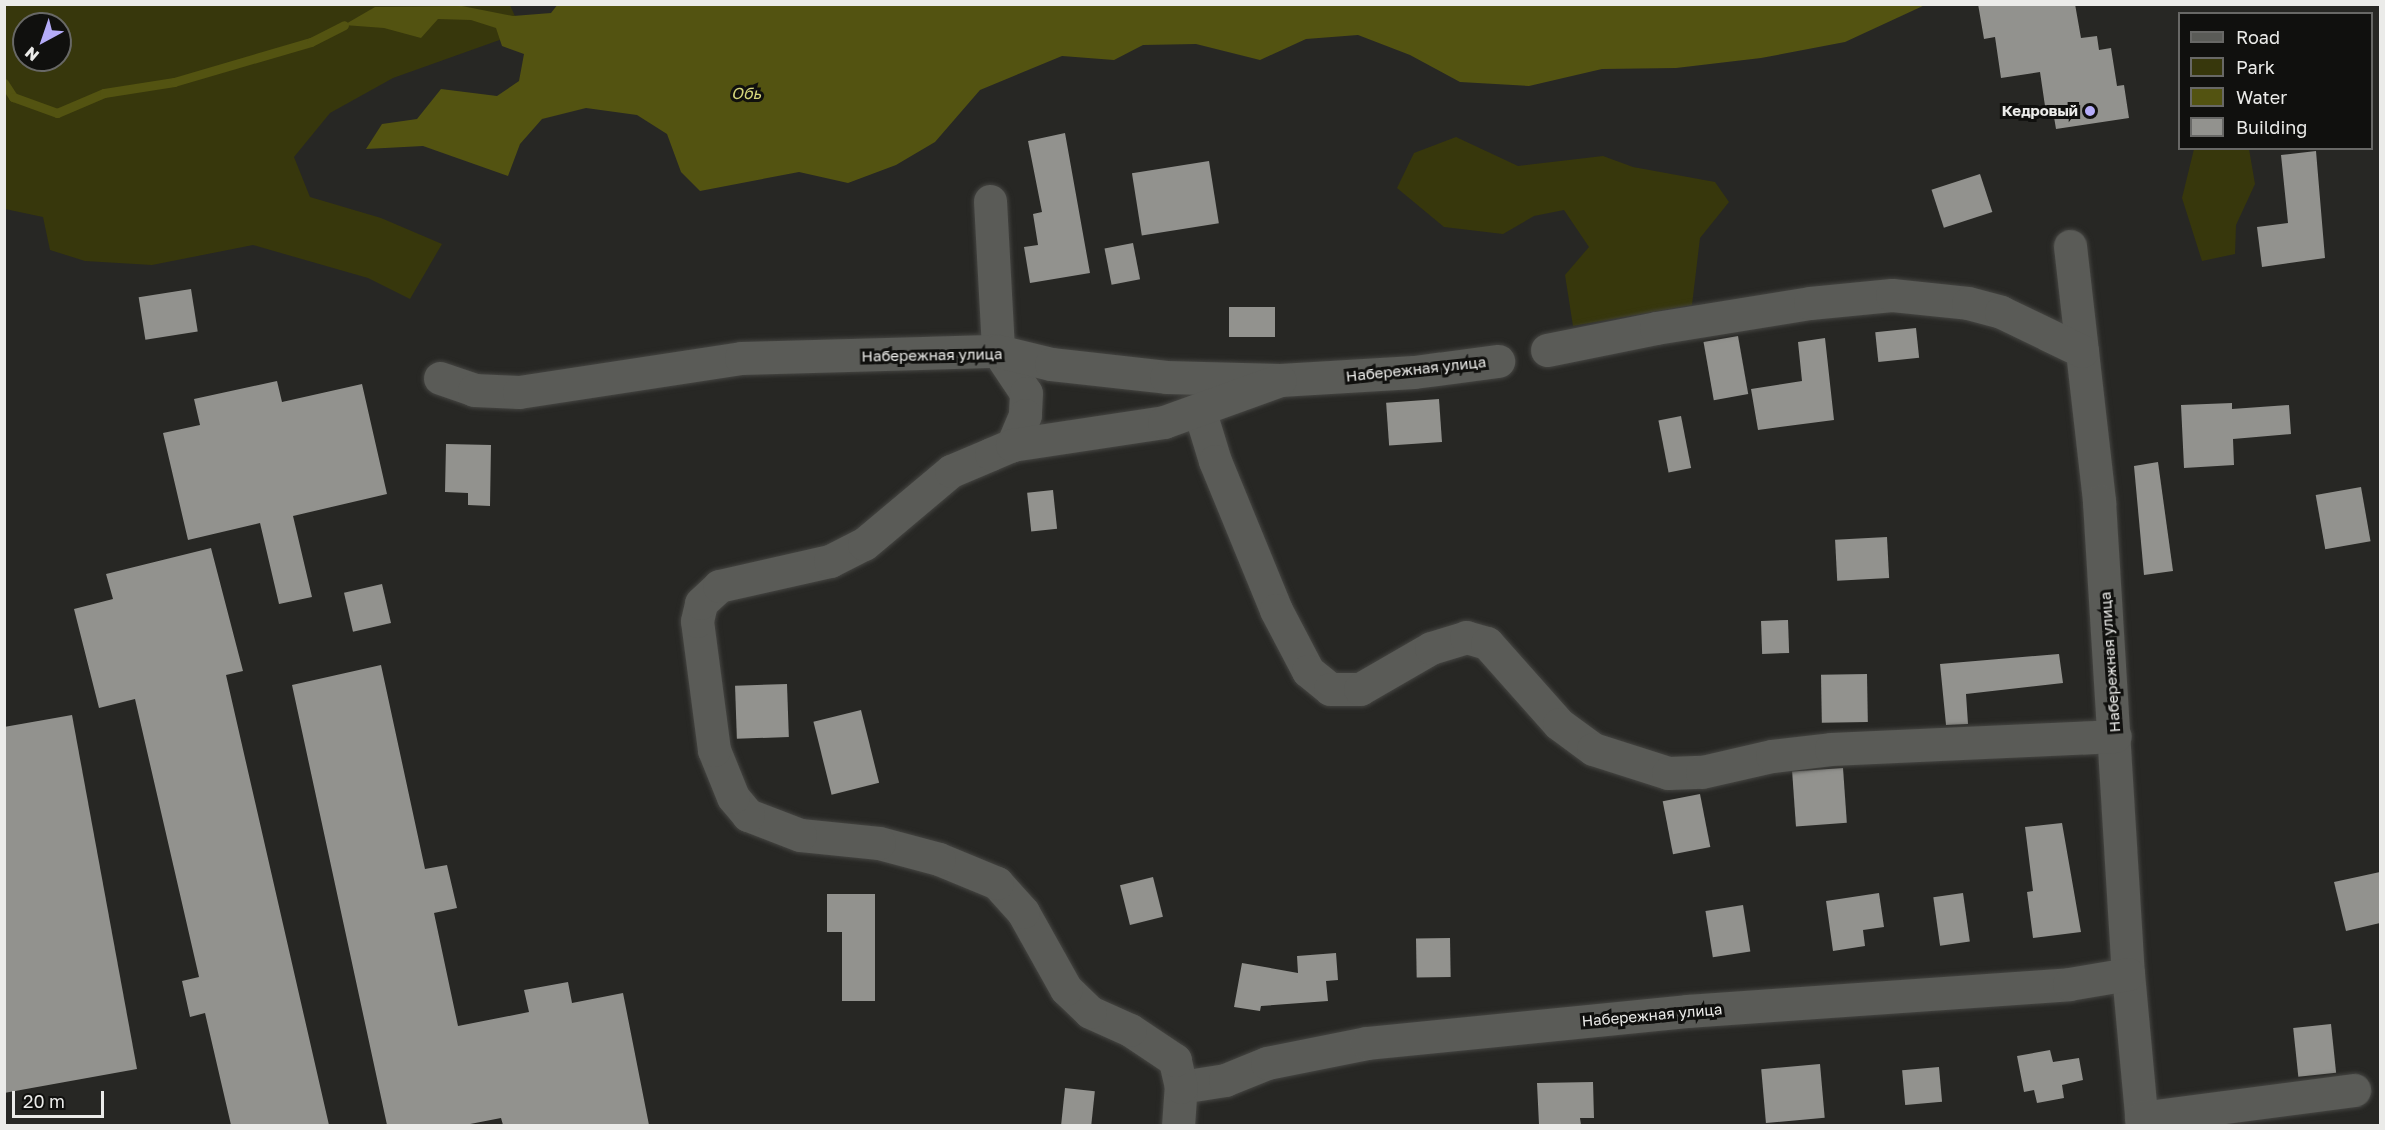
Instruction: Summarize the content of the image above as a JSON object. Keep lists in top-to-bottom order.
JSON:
{
  "streets": {
    "street": ["Набережная улица"]
  },
  "water": ["Обь"],
  "places": ["Кедровый"],
  "legend": [
    "Road",
    "Park",
    "Water",
    "Building"
  ],
  "scale_bar": "20 m",
  "north": "bottom left"
}
